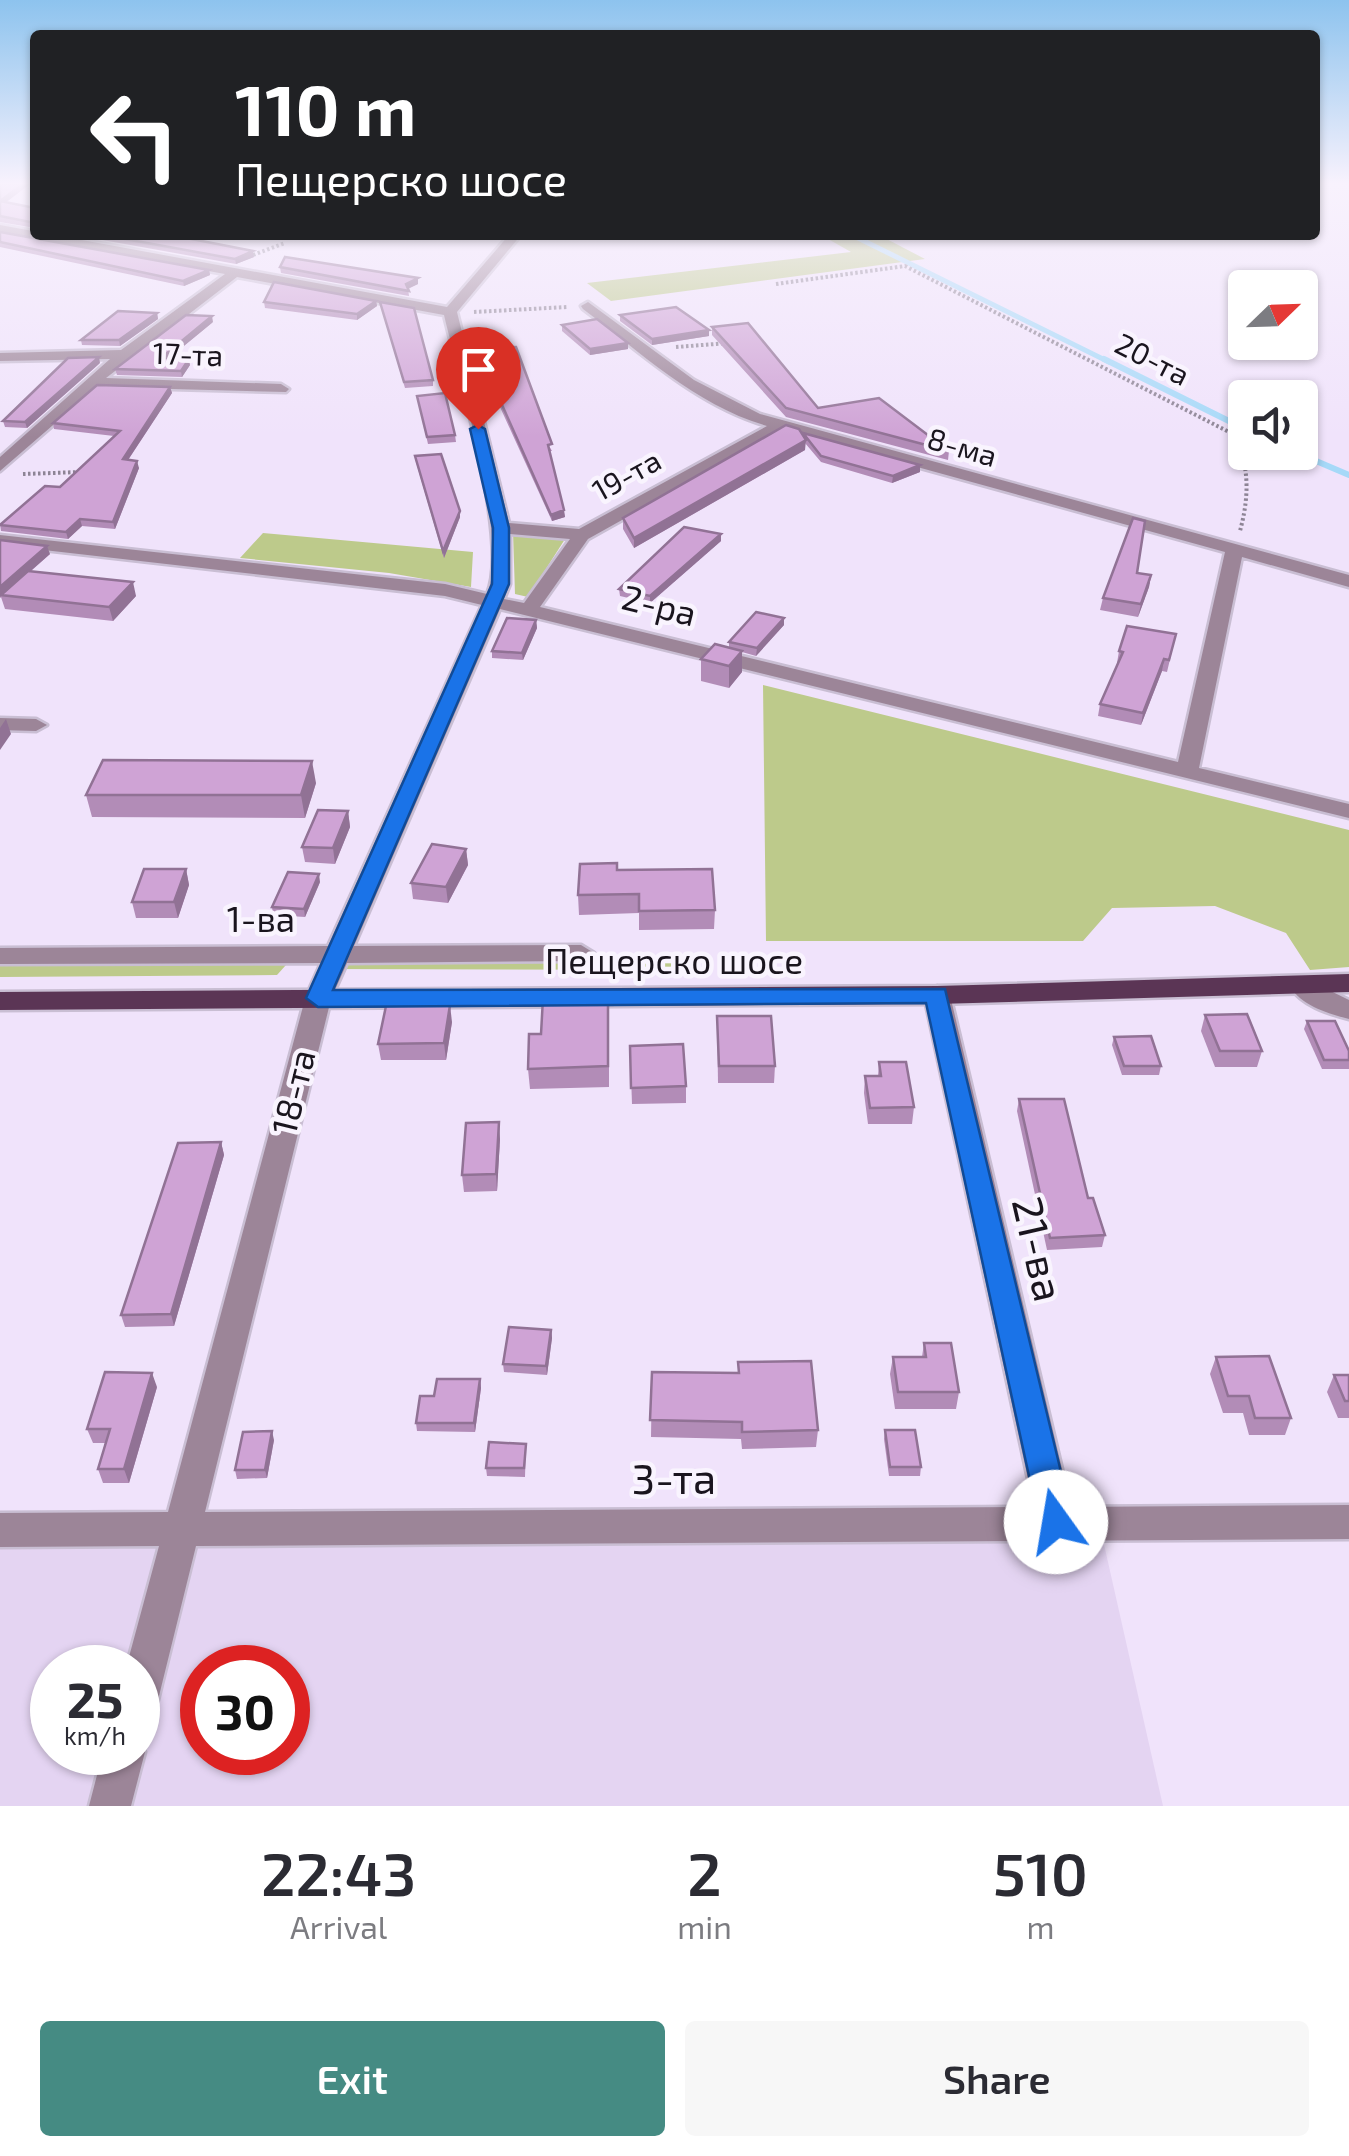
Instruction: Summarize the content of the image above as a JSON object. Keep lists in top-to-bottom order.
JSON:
{
  "streets": {
    "main road": ["Пещерско шосе"],
    "street": [
      "17-та",
      "8-ма",
      "19-та",
      "2-ра",
      "1-ва",
      "18-та",
      "21-ва",
      "3-та"
    ],
    "path": ["20-та"]
  },
  "crossings": [
    ["20-та", "8-ма"],
    ["8-ма", "19-та"],
    ["19-та", "2-ра"],
    ["2-ра", "18-та"],
    ["1-ва", "18-та"],
    ["Пещерско шосе", "18-та"],
    ["Пещерско шосе", "21-ва"],
    ["18-та", "3-та"],
    ["21-ва", "3-та"]
  ],
  "north": "top right",
  "page": {
    "turn": ["110 m", "Пещерско шосе"],
    "speed": "25 km/h",
    "limit": "30",
    "eta": [
      "22:43",
      "Arrival",
      "2",
      "min",
      "510",
      "m"
    ],
    "buttons": ["Exit", "Share"]
  }
}
